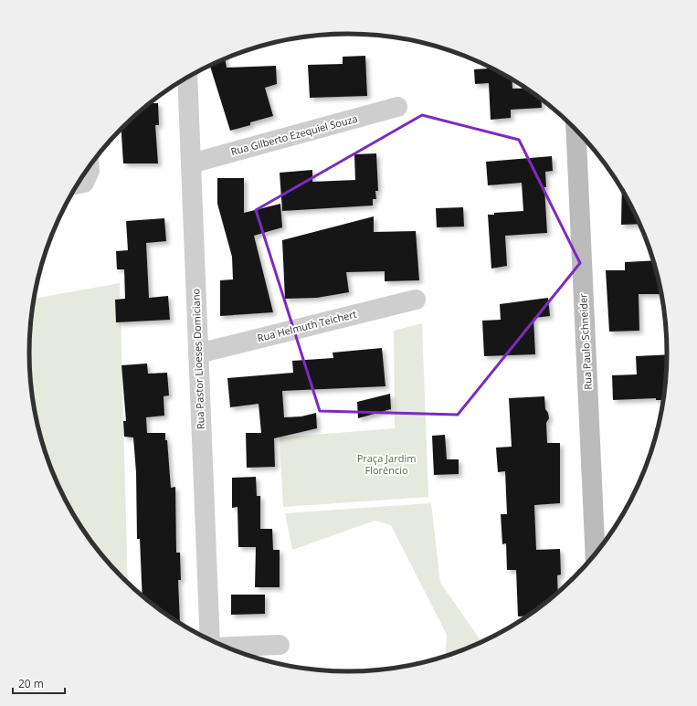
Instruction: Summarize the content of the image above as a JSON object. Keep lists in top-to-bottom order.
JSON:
{
  "streets": {
    "street": [
      "Rua Gilberto Ezequiel Souza",
      "Rua Helmuth Teichert",
      "Rua Paulo Schneider",
      "Rua Pastor Lioeses Domiciano"
    ]
  },
  "crossings": [
    ["Rua Gilberto Ezequiel Souza", "Rua Pastor Lioeses Domiciano"],
    ["Rua Helmuth Teichert", "Rua Pastor Lioeses Domiciano"]
  ],
  "parks": ["Praça Jardim Florêncio"],
  "scale_bar": "20 m"
}
